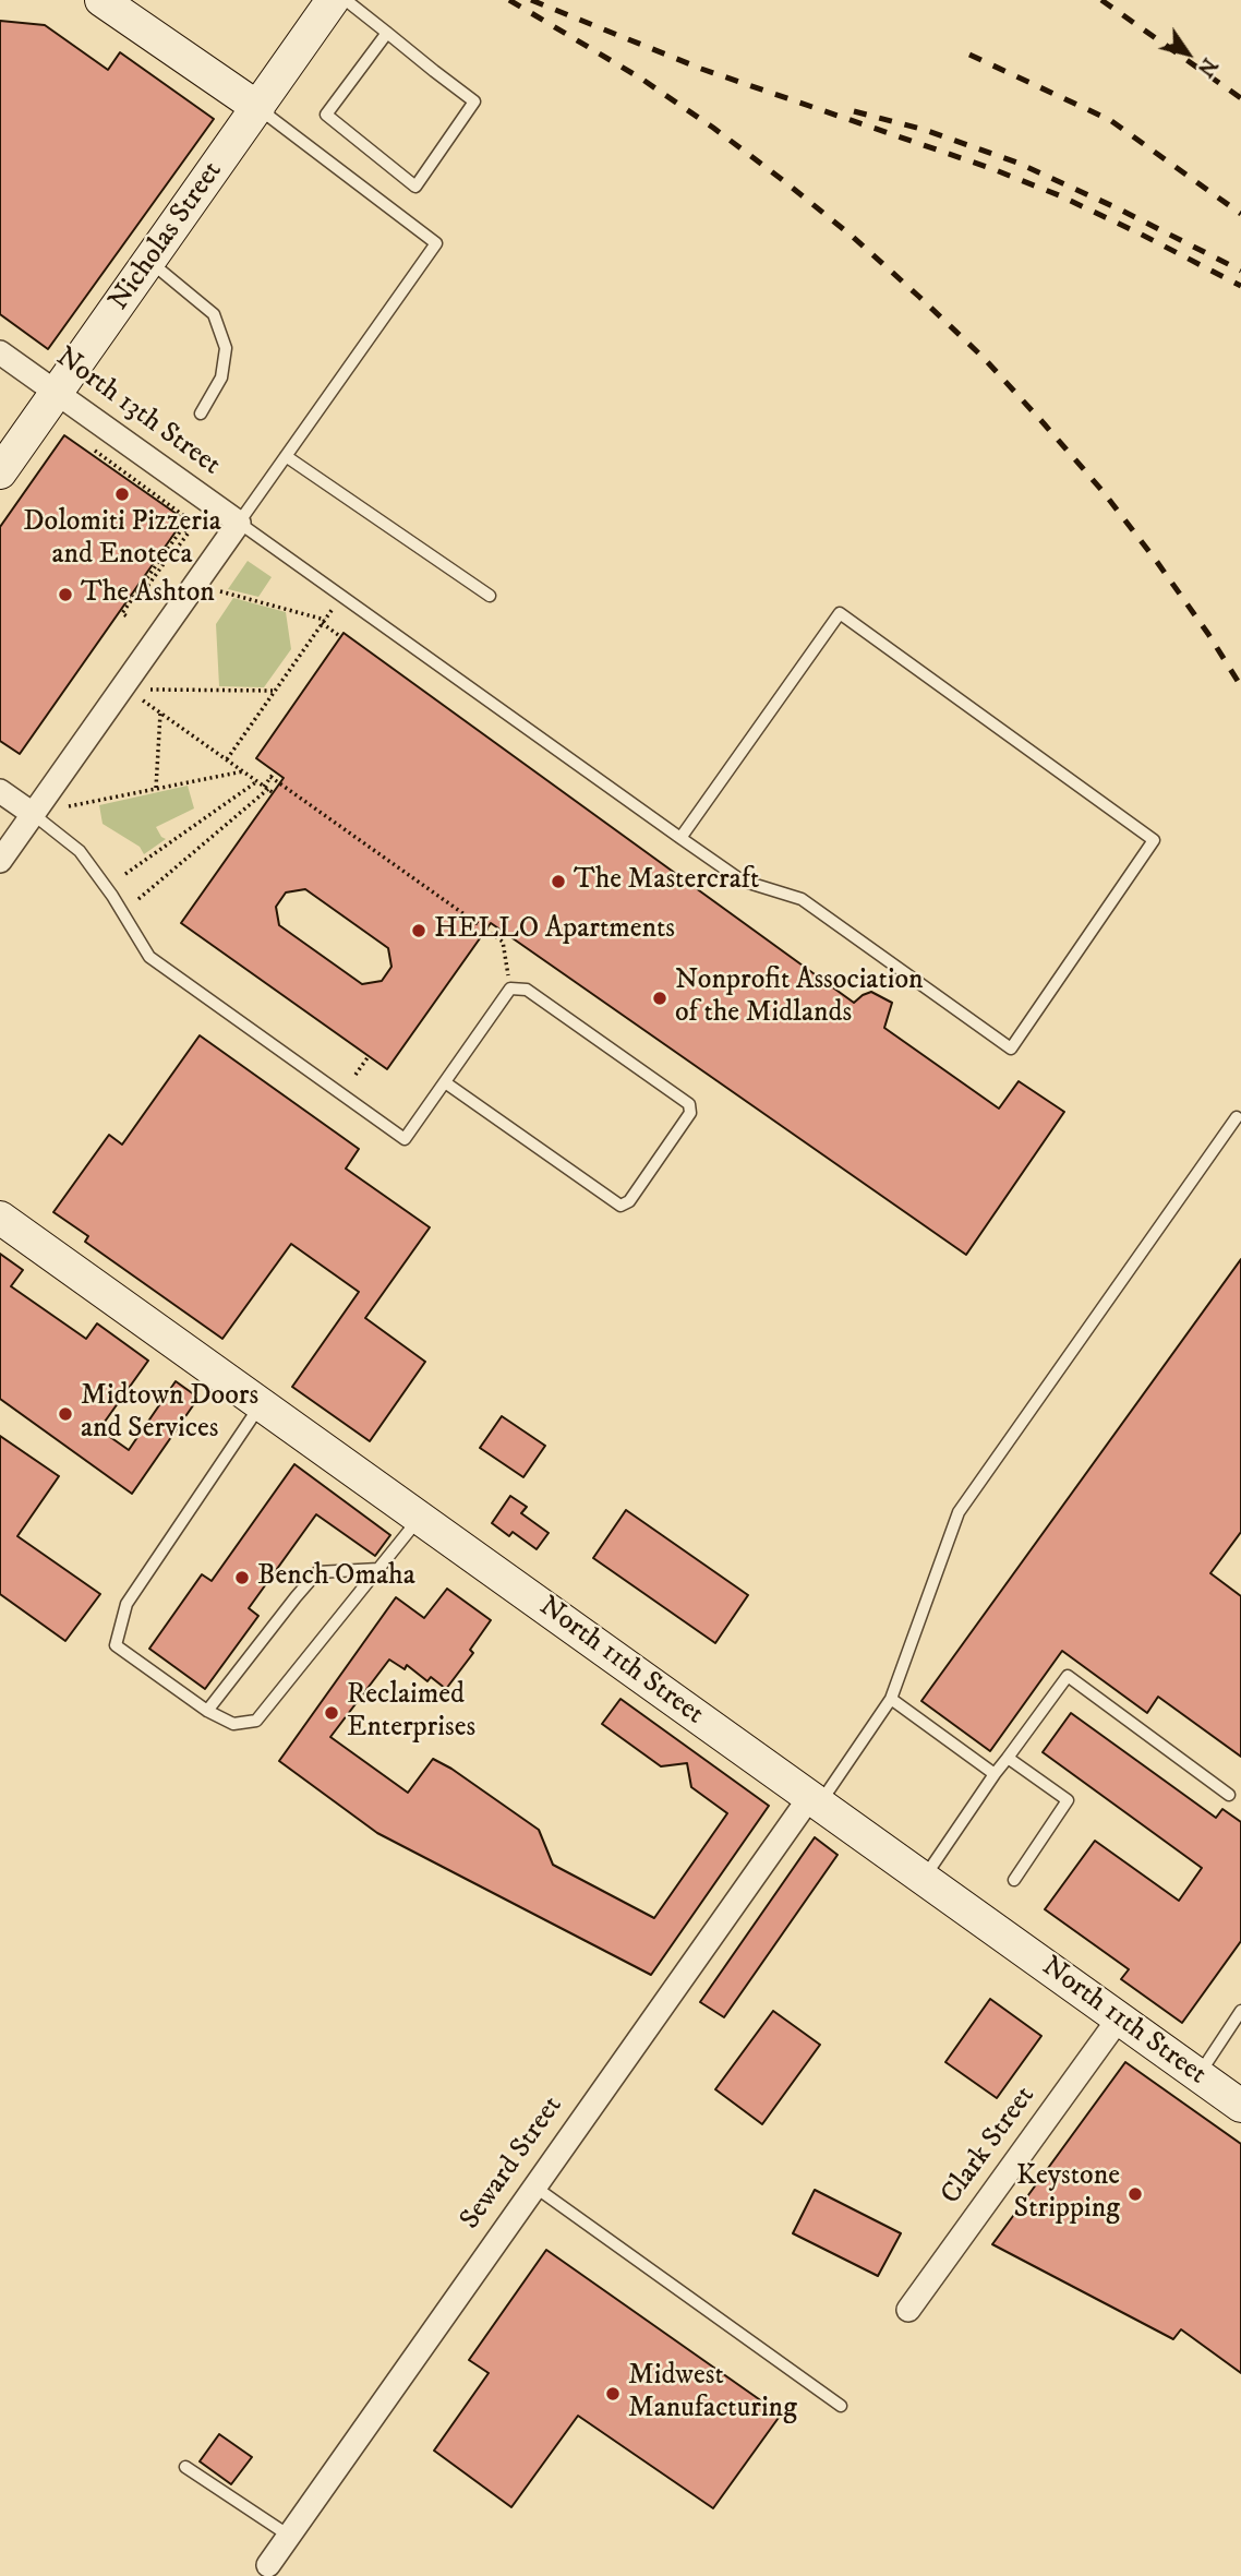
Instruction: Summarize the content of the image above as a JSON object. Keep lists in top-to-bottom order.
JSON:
{
  "streets": {
    "street": [
      "Nicholas Street",
      "North 13th Street",
      "North 11th Street",
      "Clark Street",
      "Seward Street"
    ]
  },
  "crossings": [
    ["Nicholas Street", "North 13th Street"],
    ["North 11th Street", "Clark Street"],
    ["North 11th Street", "Seward Street"]
  ],
  "places": [
    "Dolomiti Pizzeria and Enoteca",
    "The Ashton",
    "The Mastercraft",
    "HELLO Apartments",
    "Nonprofit Association of the Midlands",
    "Midtown Doors and Services",
    "Bench Omaha",
    "Reclaimed Enterprises",
    "Keystone Stripping",
    "Midwest Manufacturing"
  ],
  "north": "bottom right"
}
